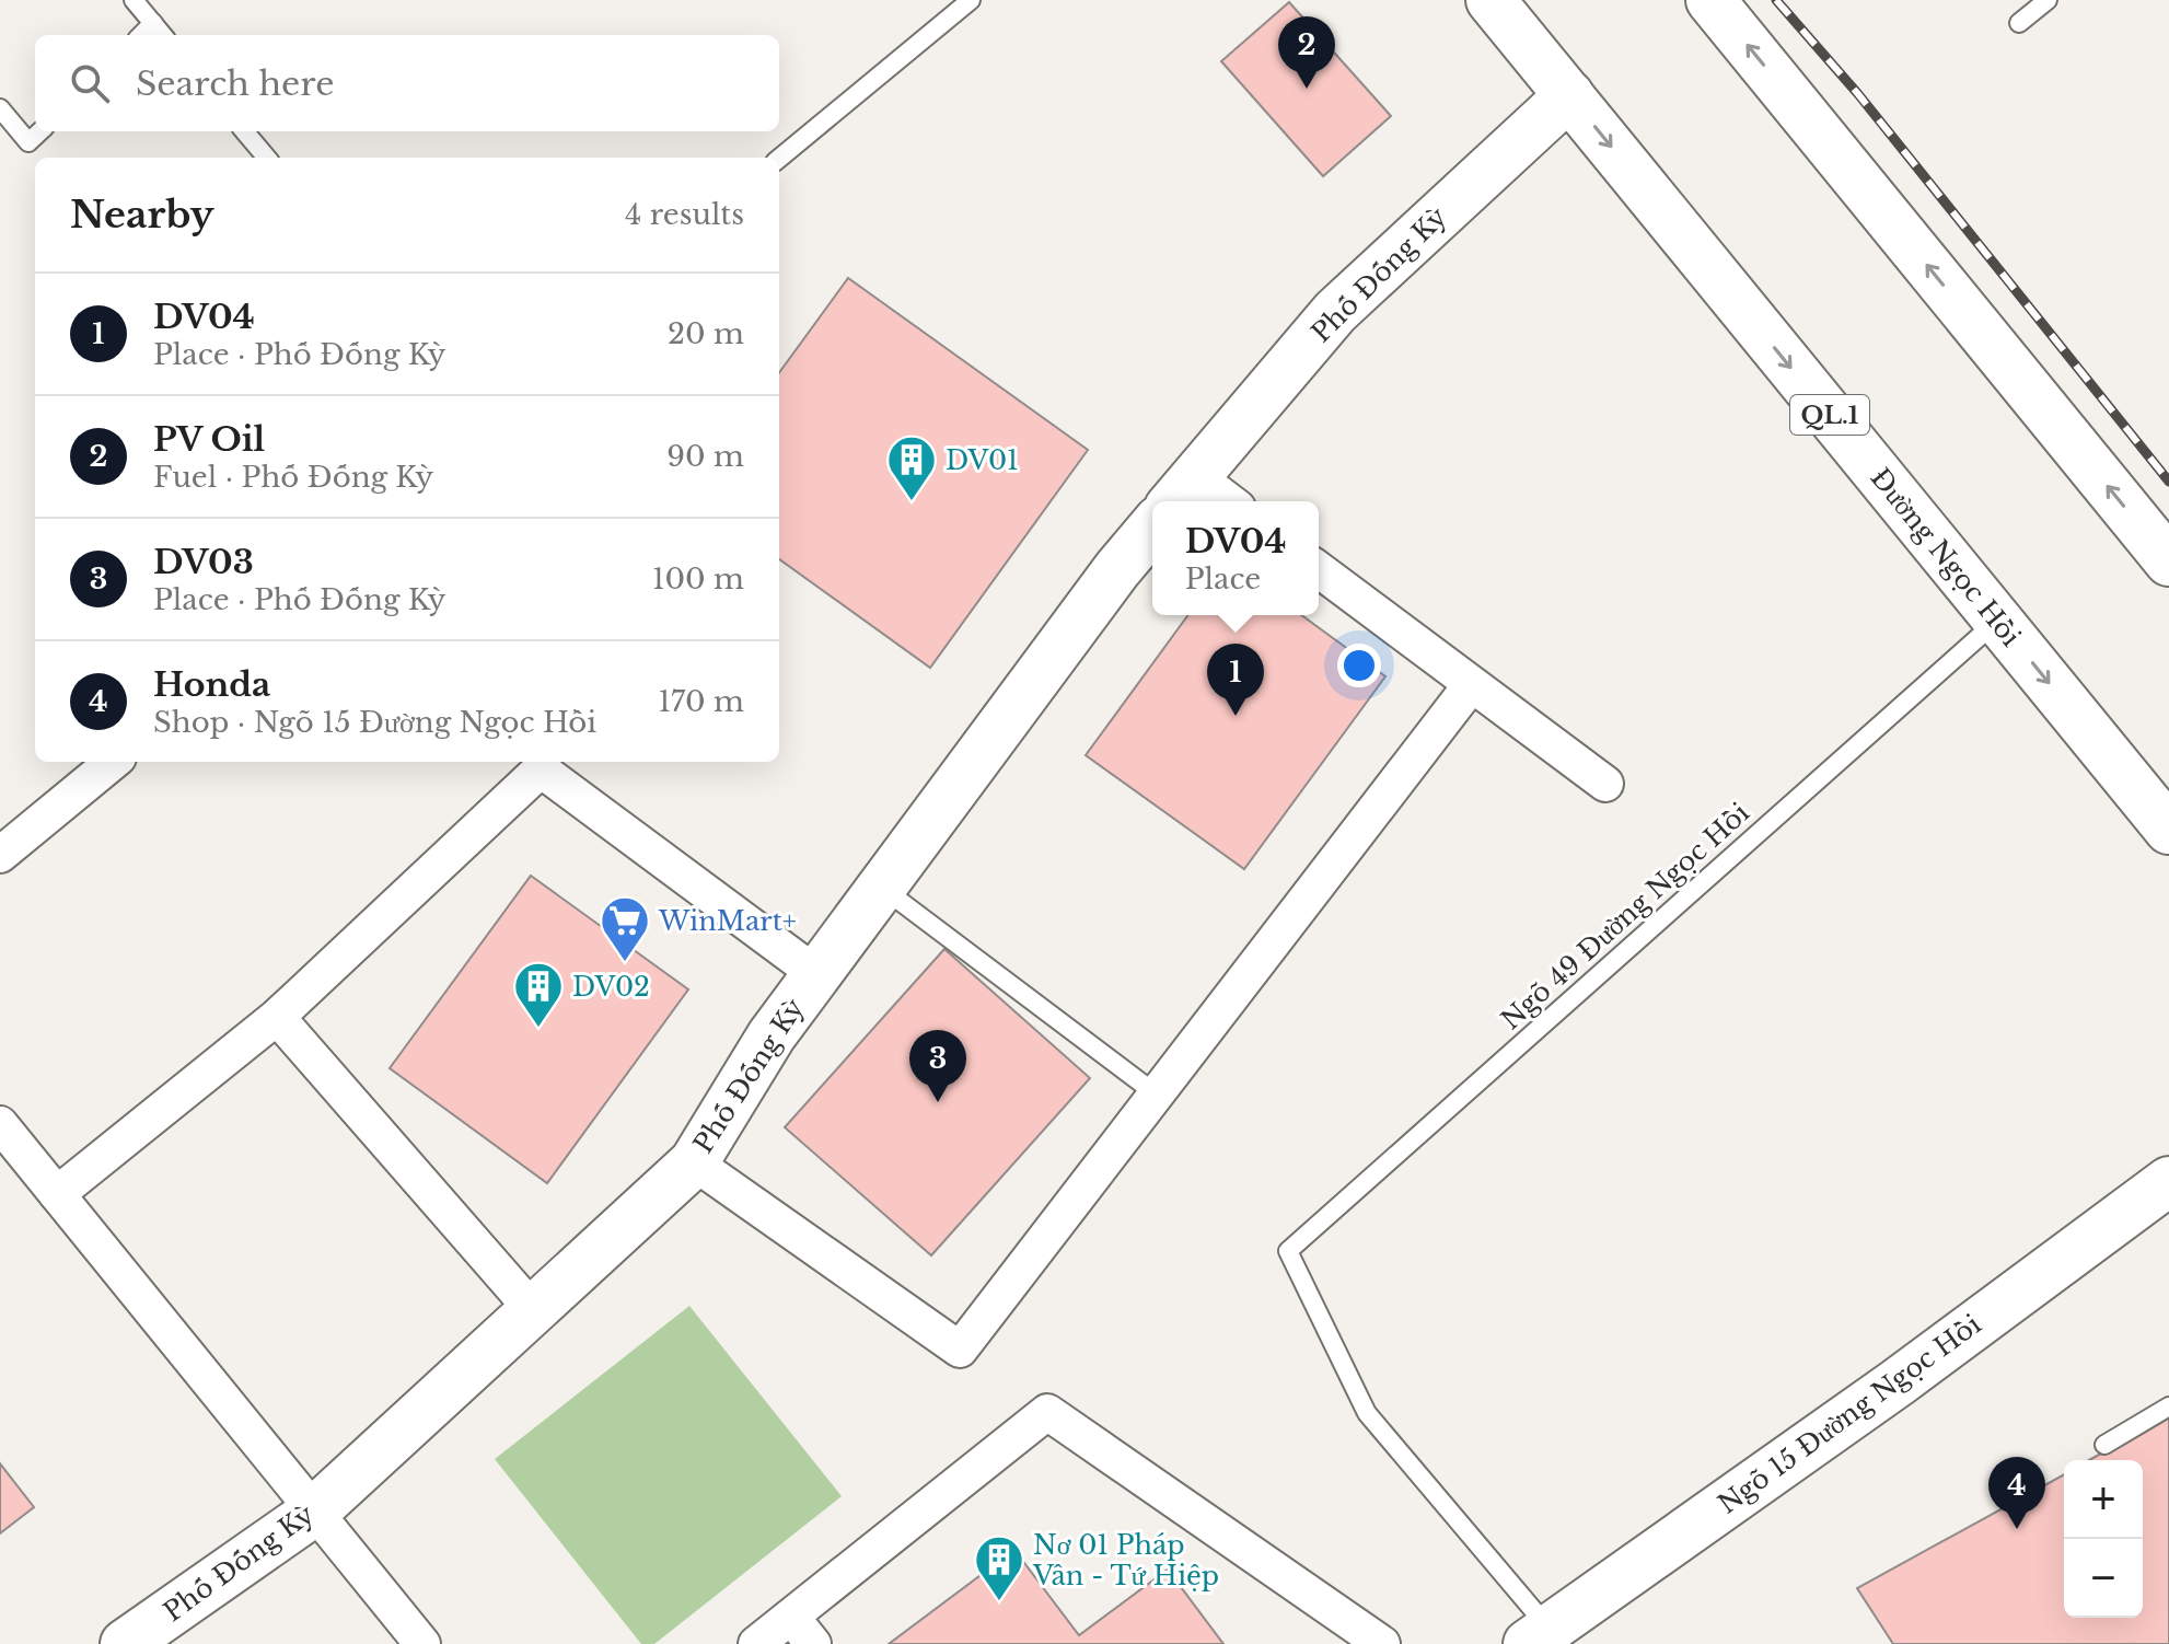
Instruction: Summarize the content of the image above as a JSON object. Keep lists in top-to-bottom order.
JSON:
{
  "streets": {
    "main road": [
      "Phố Đống Kỳ",
      "QL.1",
      "Đường Ngọc Hồi",
      "Ngõ 15 Đường Ngọc Hồi"
    ],
    "lane": ["Ngõ 49 Đường Ngọc Hồi"]
  },
  "crossings": [
    ["Phố Đống Kỳ", "Đường Ngọc Hồi"],
    ["Đường Ngọc Hồi", "Ngõ 49 Đường Ngọc Hồi"],
    ["Ngõ 49 Đường Ngọc Hồi", "Ngõ 15 Đường Ngọc Hồi"]
  ],
  "places": {
    "building": ["DV01", "DV02", "Nơ 01 Pháp Vân - Tứ Hiệp"],
    "supermarket": ["WinMart+"]
  },
  "page": {
    "pins": [
      "2",
      "1",
      "3",
      "4"
    ],
    "search": "Search here",
    "heading": ["Nearby", "4 results"],
    "list": [
      {
        "mark": "1",
        "name": "DV04",
        "note": "Place · Phố Đống Kỳ",
        "value": "20 m"
      },
      {
        "mark": "2",
        "name": "PV Oil",
        "note": "Fuel · Phố Đống Kỳ",
        "value": "90 m"
      },
      {
        "mark": "3",
        "name": "DV03",
        "note": "Place · Phố Đống Kỳ",
        "value": "100 m"
      },
      {
        "mark": "4",
        "name": "Honda",
        "note": "Shop · Ngõ 15 Đường Ngọc Hồi",
        "value": "170 m"
      }
    ],
    "popup": ["DV04", "Place"],
    "map_buttons": ["+", "−"]
  }
}
